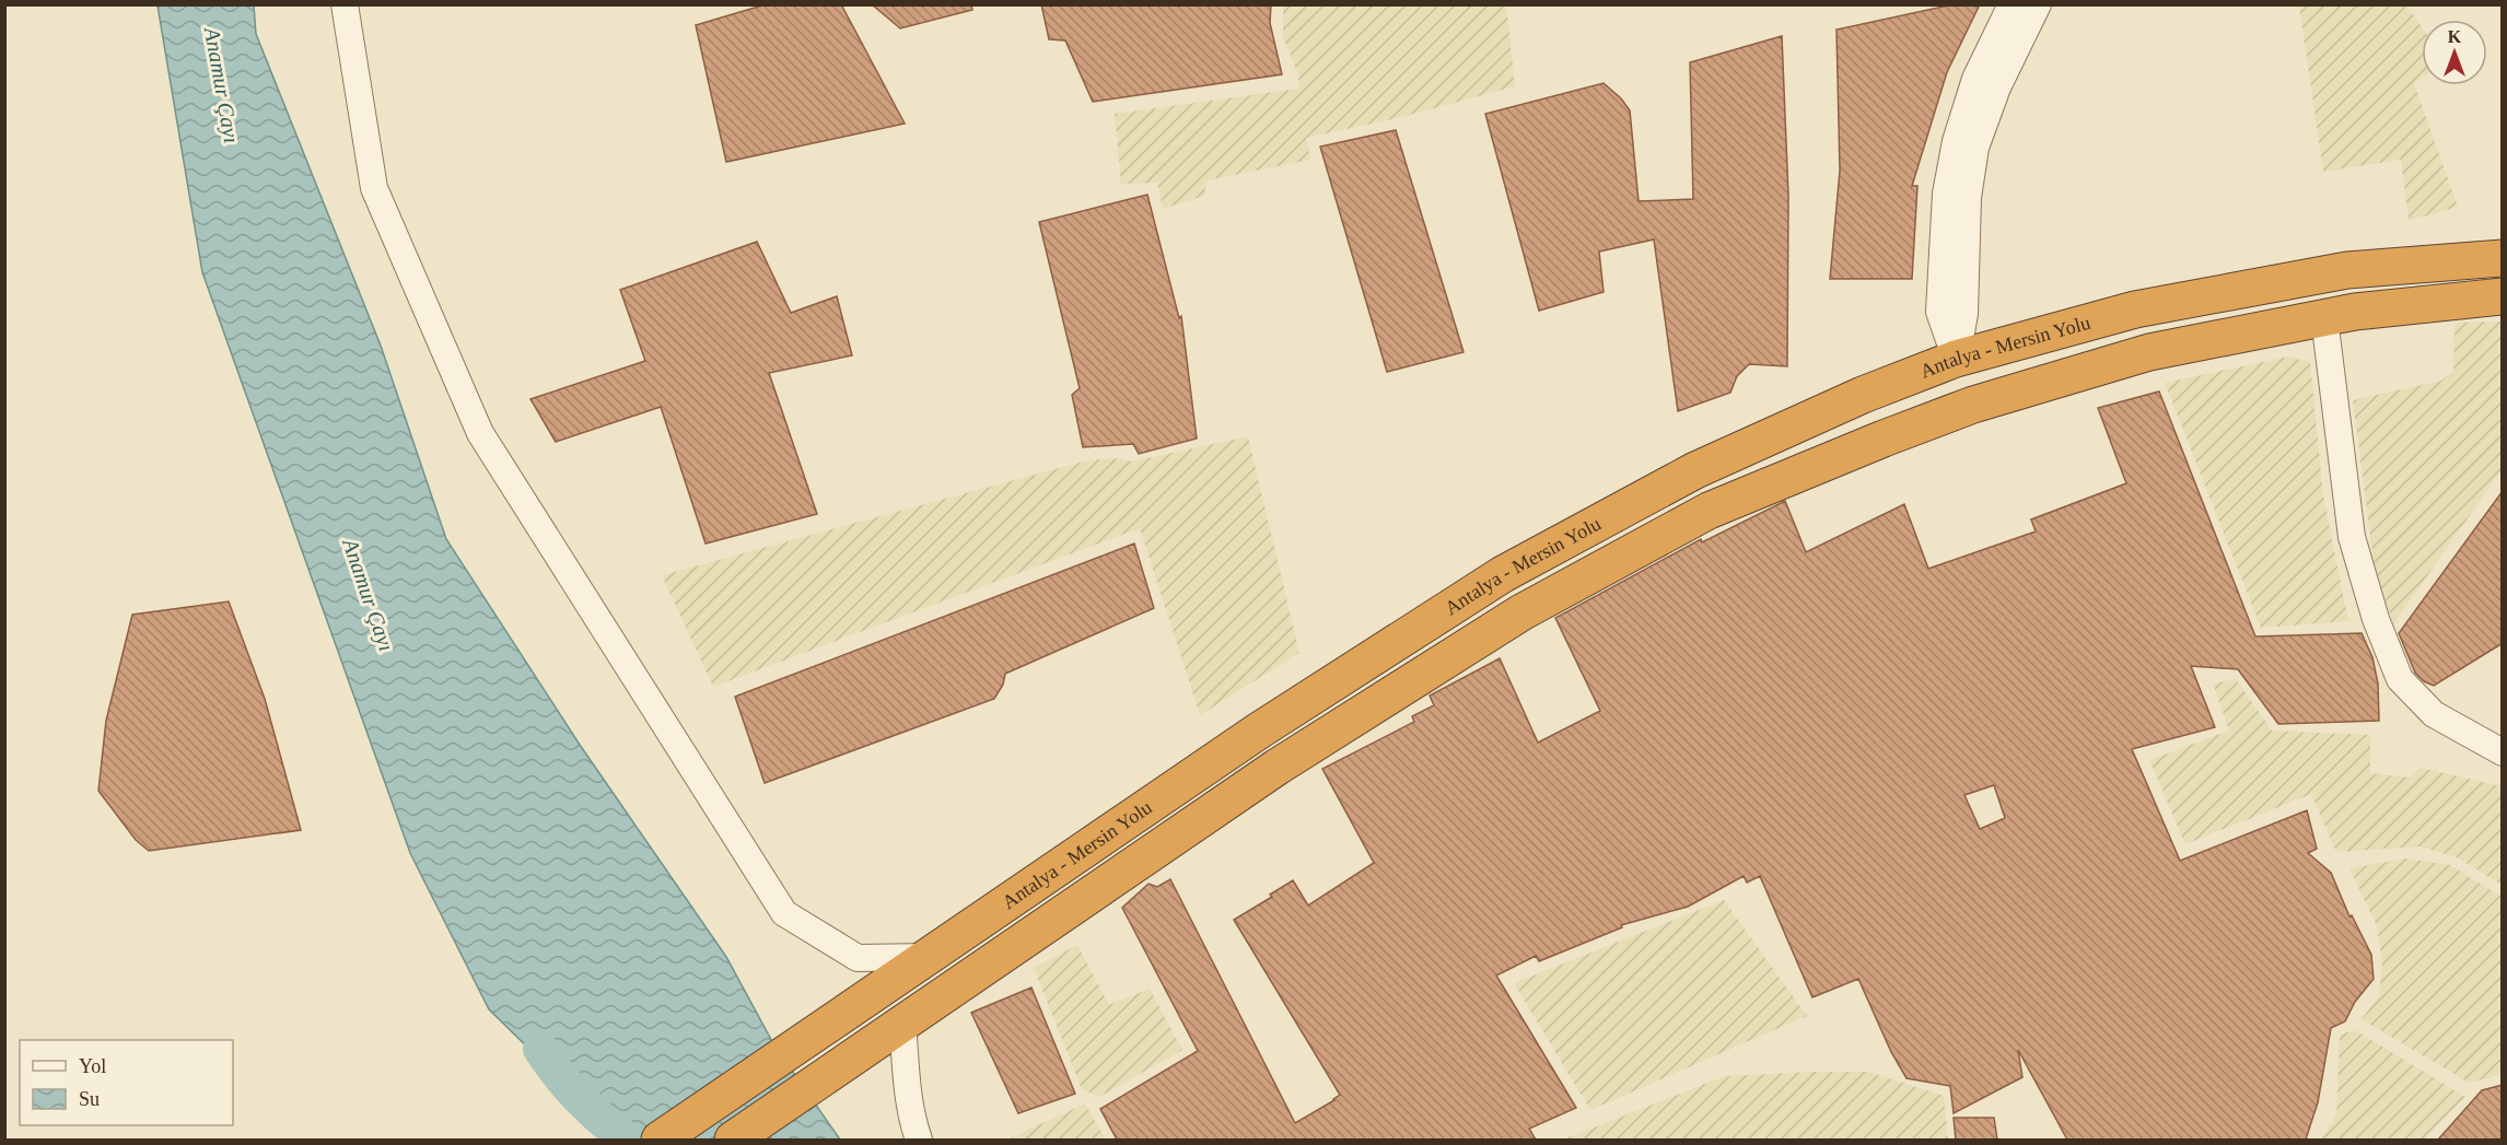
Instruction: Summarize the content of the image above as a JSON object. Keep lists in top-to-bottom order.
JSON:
{
  "streets": {
    "highway": ["Antalya - Mersin Yolu"]
  },
  "water": ["Anamur Çayı"],
  "legend": ["Yol", "Su"],
  "north": "top"
}
